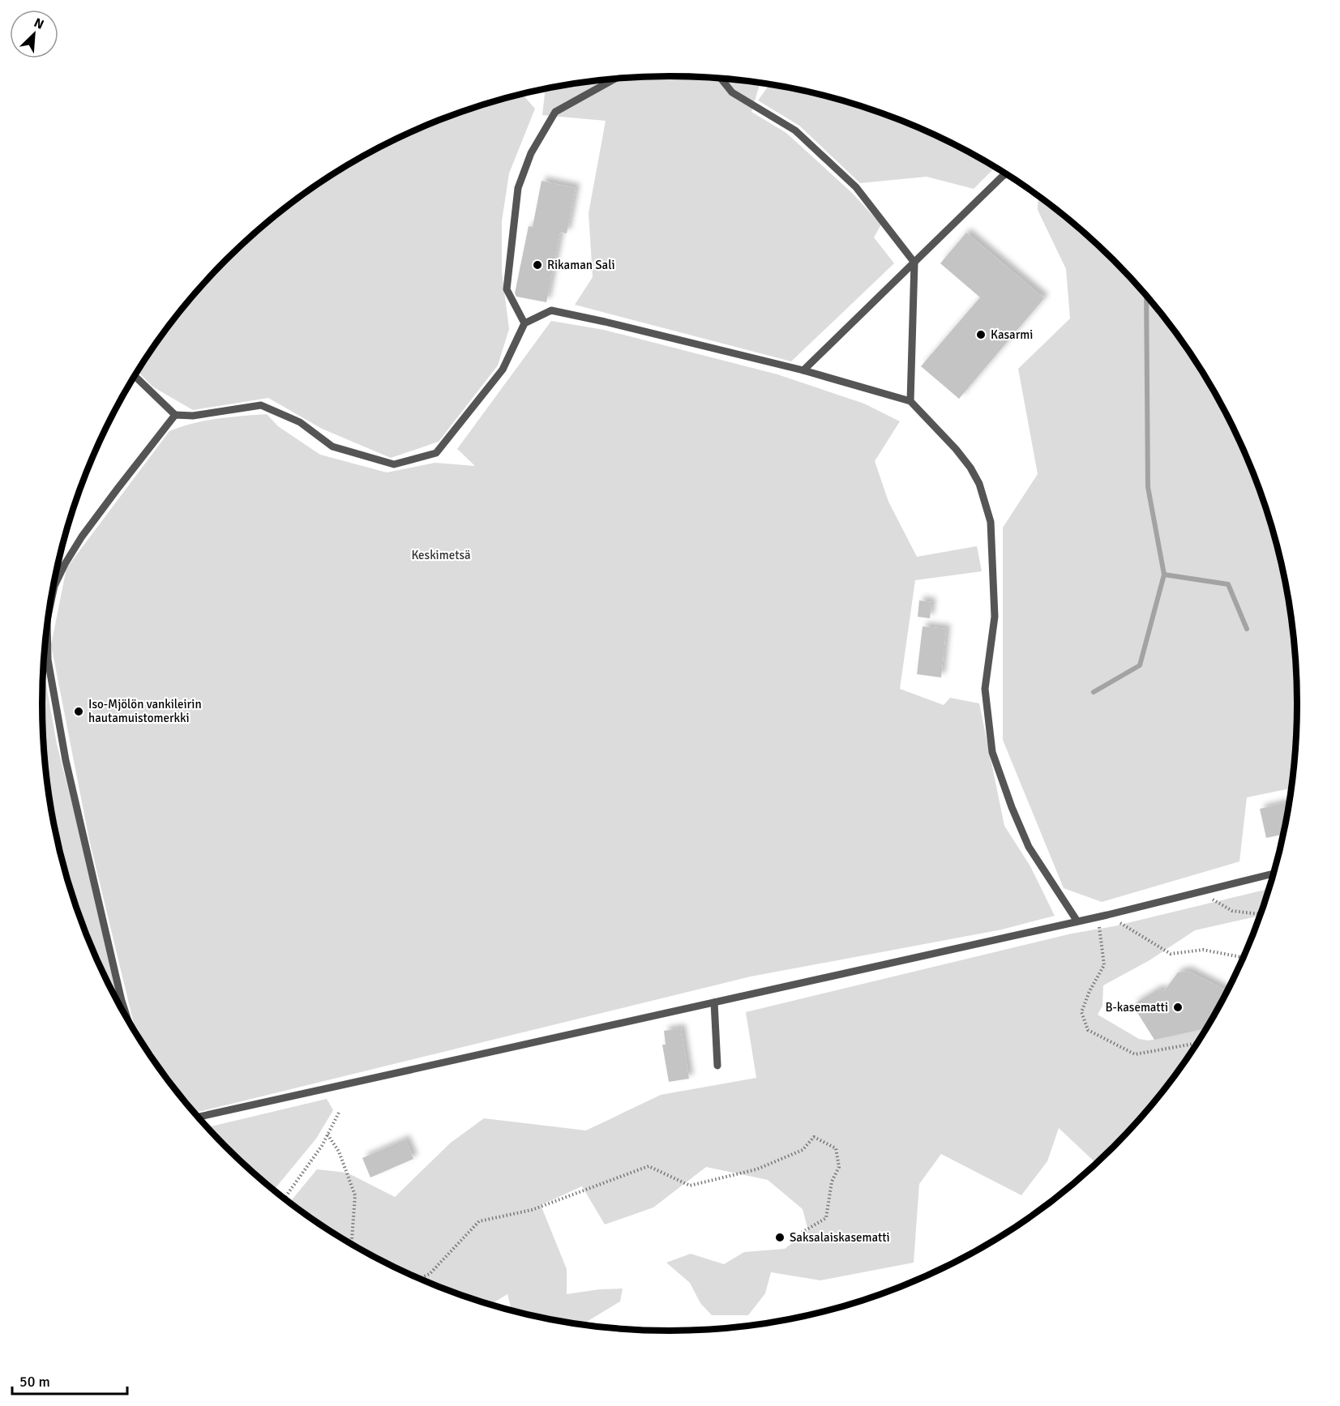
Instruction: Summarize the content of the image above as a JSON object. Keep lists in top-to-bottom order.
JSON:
{
  "parks": ["Keskimetsä"],
  "places": [
    "Rikaman Sali",
    "Kasarmi",
    "Iso-Mjölön vankileirin hautamuistomerkki",
    "B-kasematti",
    "Saksalaiskasematti"
  ],
  "scale_bar": "50 m",
  "north": "top right"
}
